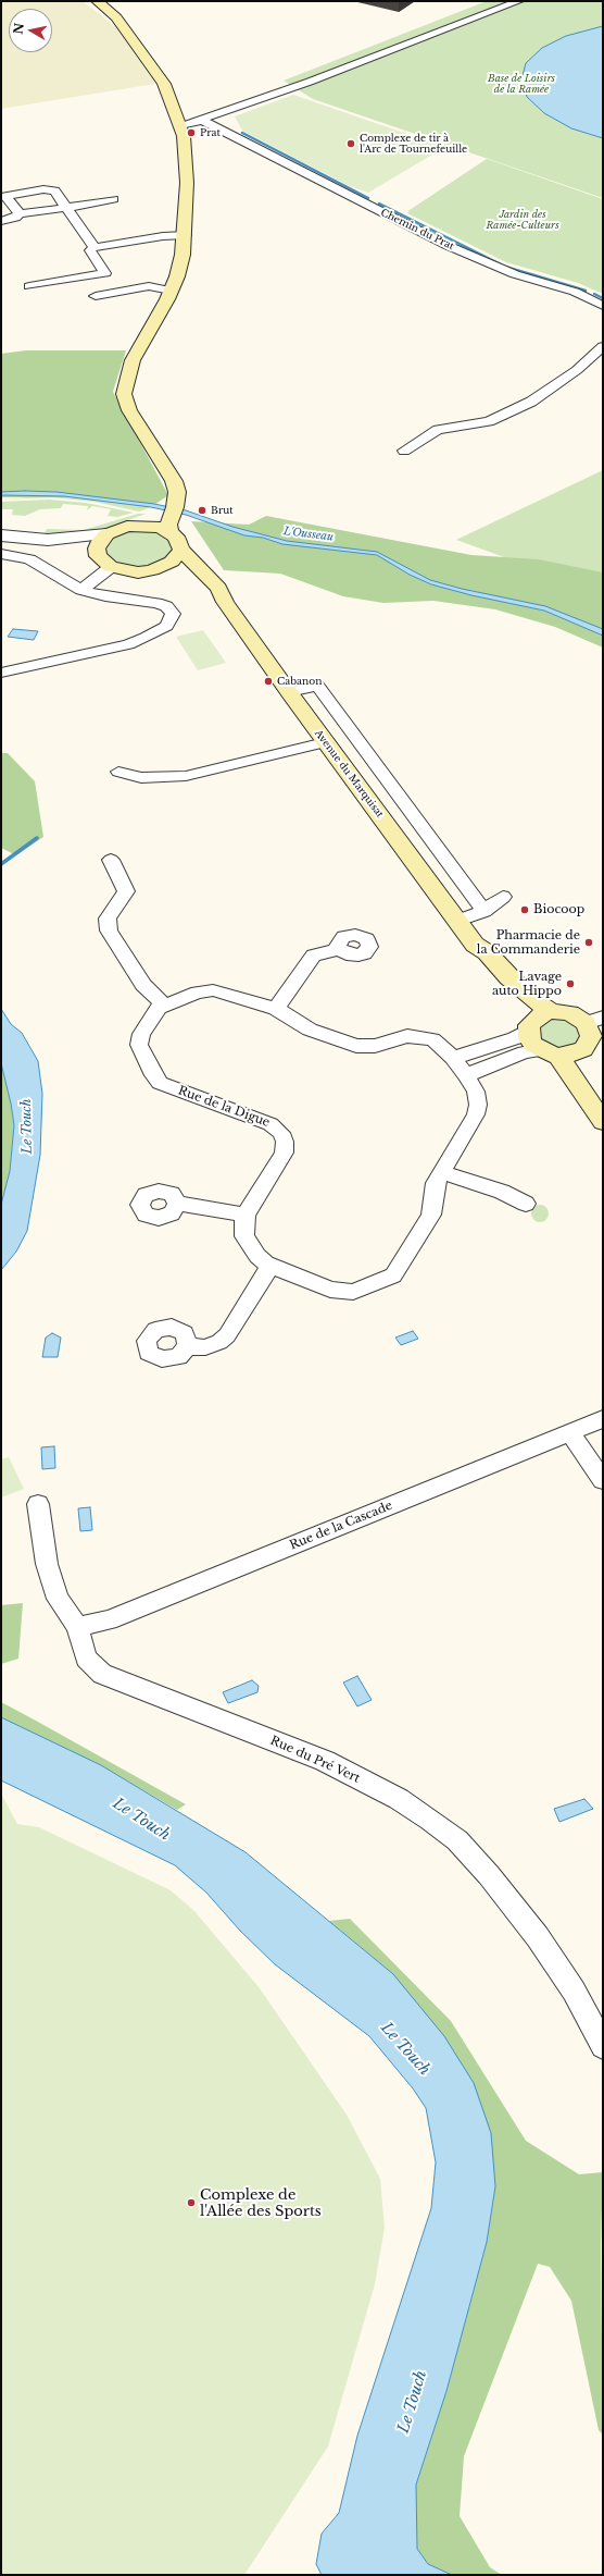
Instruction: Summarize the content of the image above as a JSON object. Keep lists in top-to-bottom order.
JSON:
{
  "streets": {
    "main road": ["Avenue du Marquisat"],
    "street": [
      "Chemin du Prat",
      "Rue de la Digue",
      "Rue de la Cascade",
      "Rue du Pré Vert"
    ]
  },
  "crossings": [
    ["Rue de la Cascade", "Rue du Pré Vert"]
  ],
  "water": ["L'Ousseau", "Le Touch"],
  "parks": ["Base de Loisirs de la Ramée", "Jardin des Ramée-Culteurs"],
  "places": [
    "Prat",
    "Complexe de tir à l'Arc de Tournefeuille",
    "Brut",
    "Cabanon",
    "Biocoop",
    "Pharmacie de la Commanderie",
    "Lavage auto Hippo",
    "Complexe de l'Allée des Sports"
  ],
  "north": "left"
}
